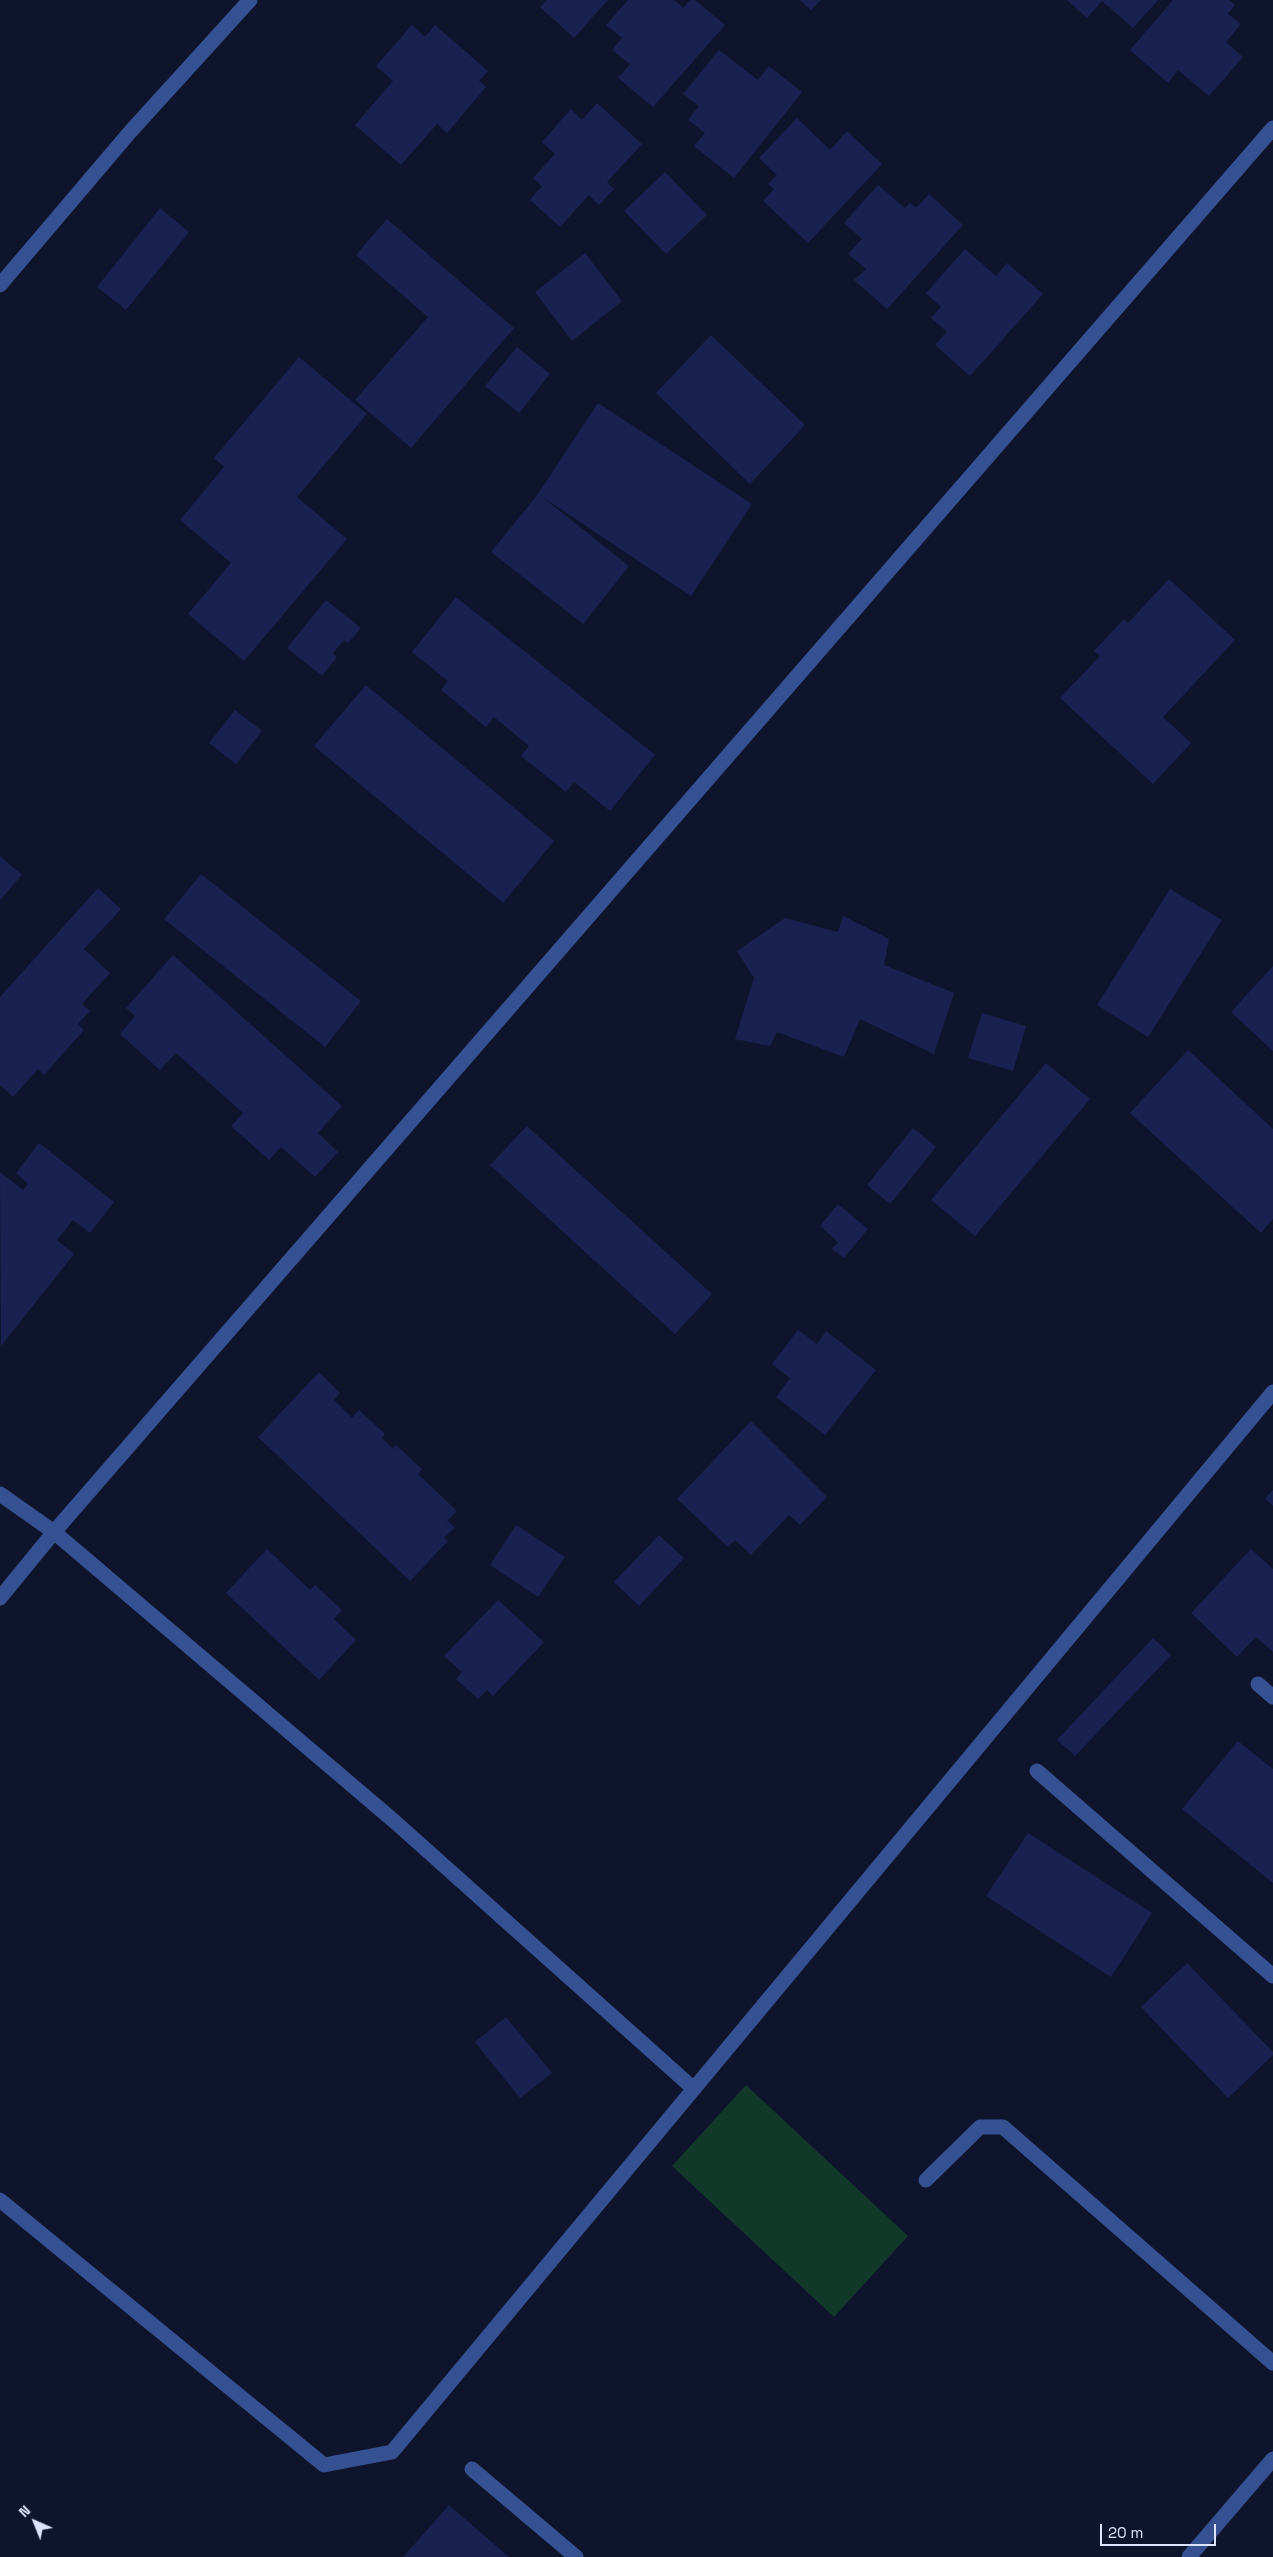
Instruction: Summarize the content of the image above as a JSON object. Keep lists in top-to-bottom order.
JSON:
{
  "scale_bar": "20 m",
  "north": "top left"
}
